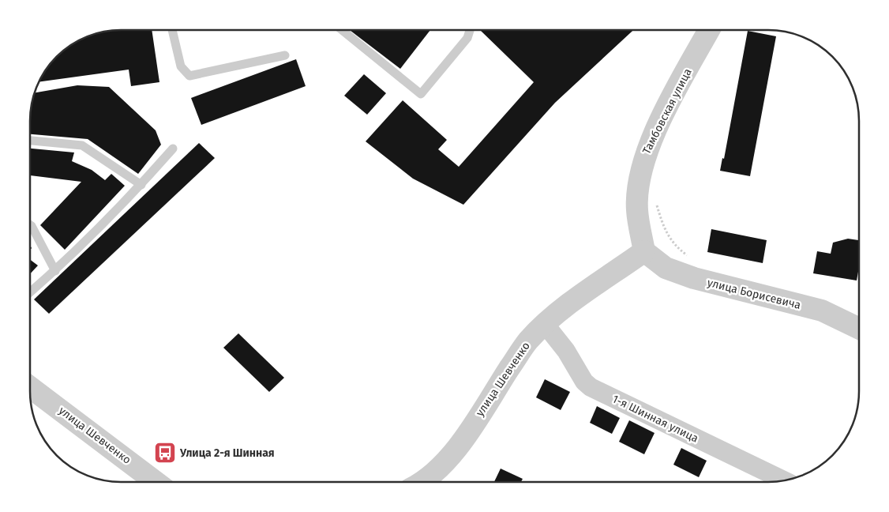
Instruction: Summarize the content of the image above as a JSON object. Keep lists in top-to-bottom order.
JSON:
{
  "streets": {
    "street": [
      "Тамбовская улица",
      "улица Борисевича",
      "улица Шевченко",
      "1-я Шинная улица"
    ]
  },
  "crossings": [
    ["Тамбовская улица", "улица Борисевича"],
    ["Тамбовская улица", "улица Шевченко"],
    ["улица Борисевича", "улица Шевченко"],
    ["улица Шевченко", "1-я Шинная улица"]
  ],
  "places": {
    "bus stop": ["Улица 2-я Шинная"]
  }
}
